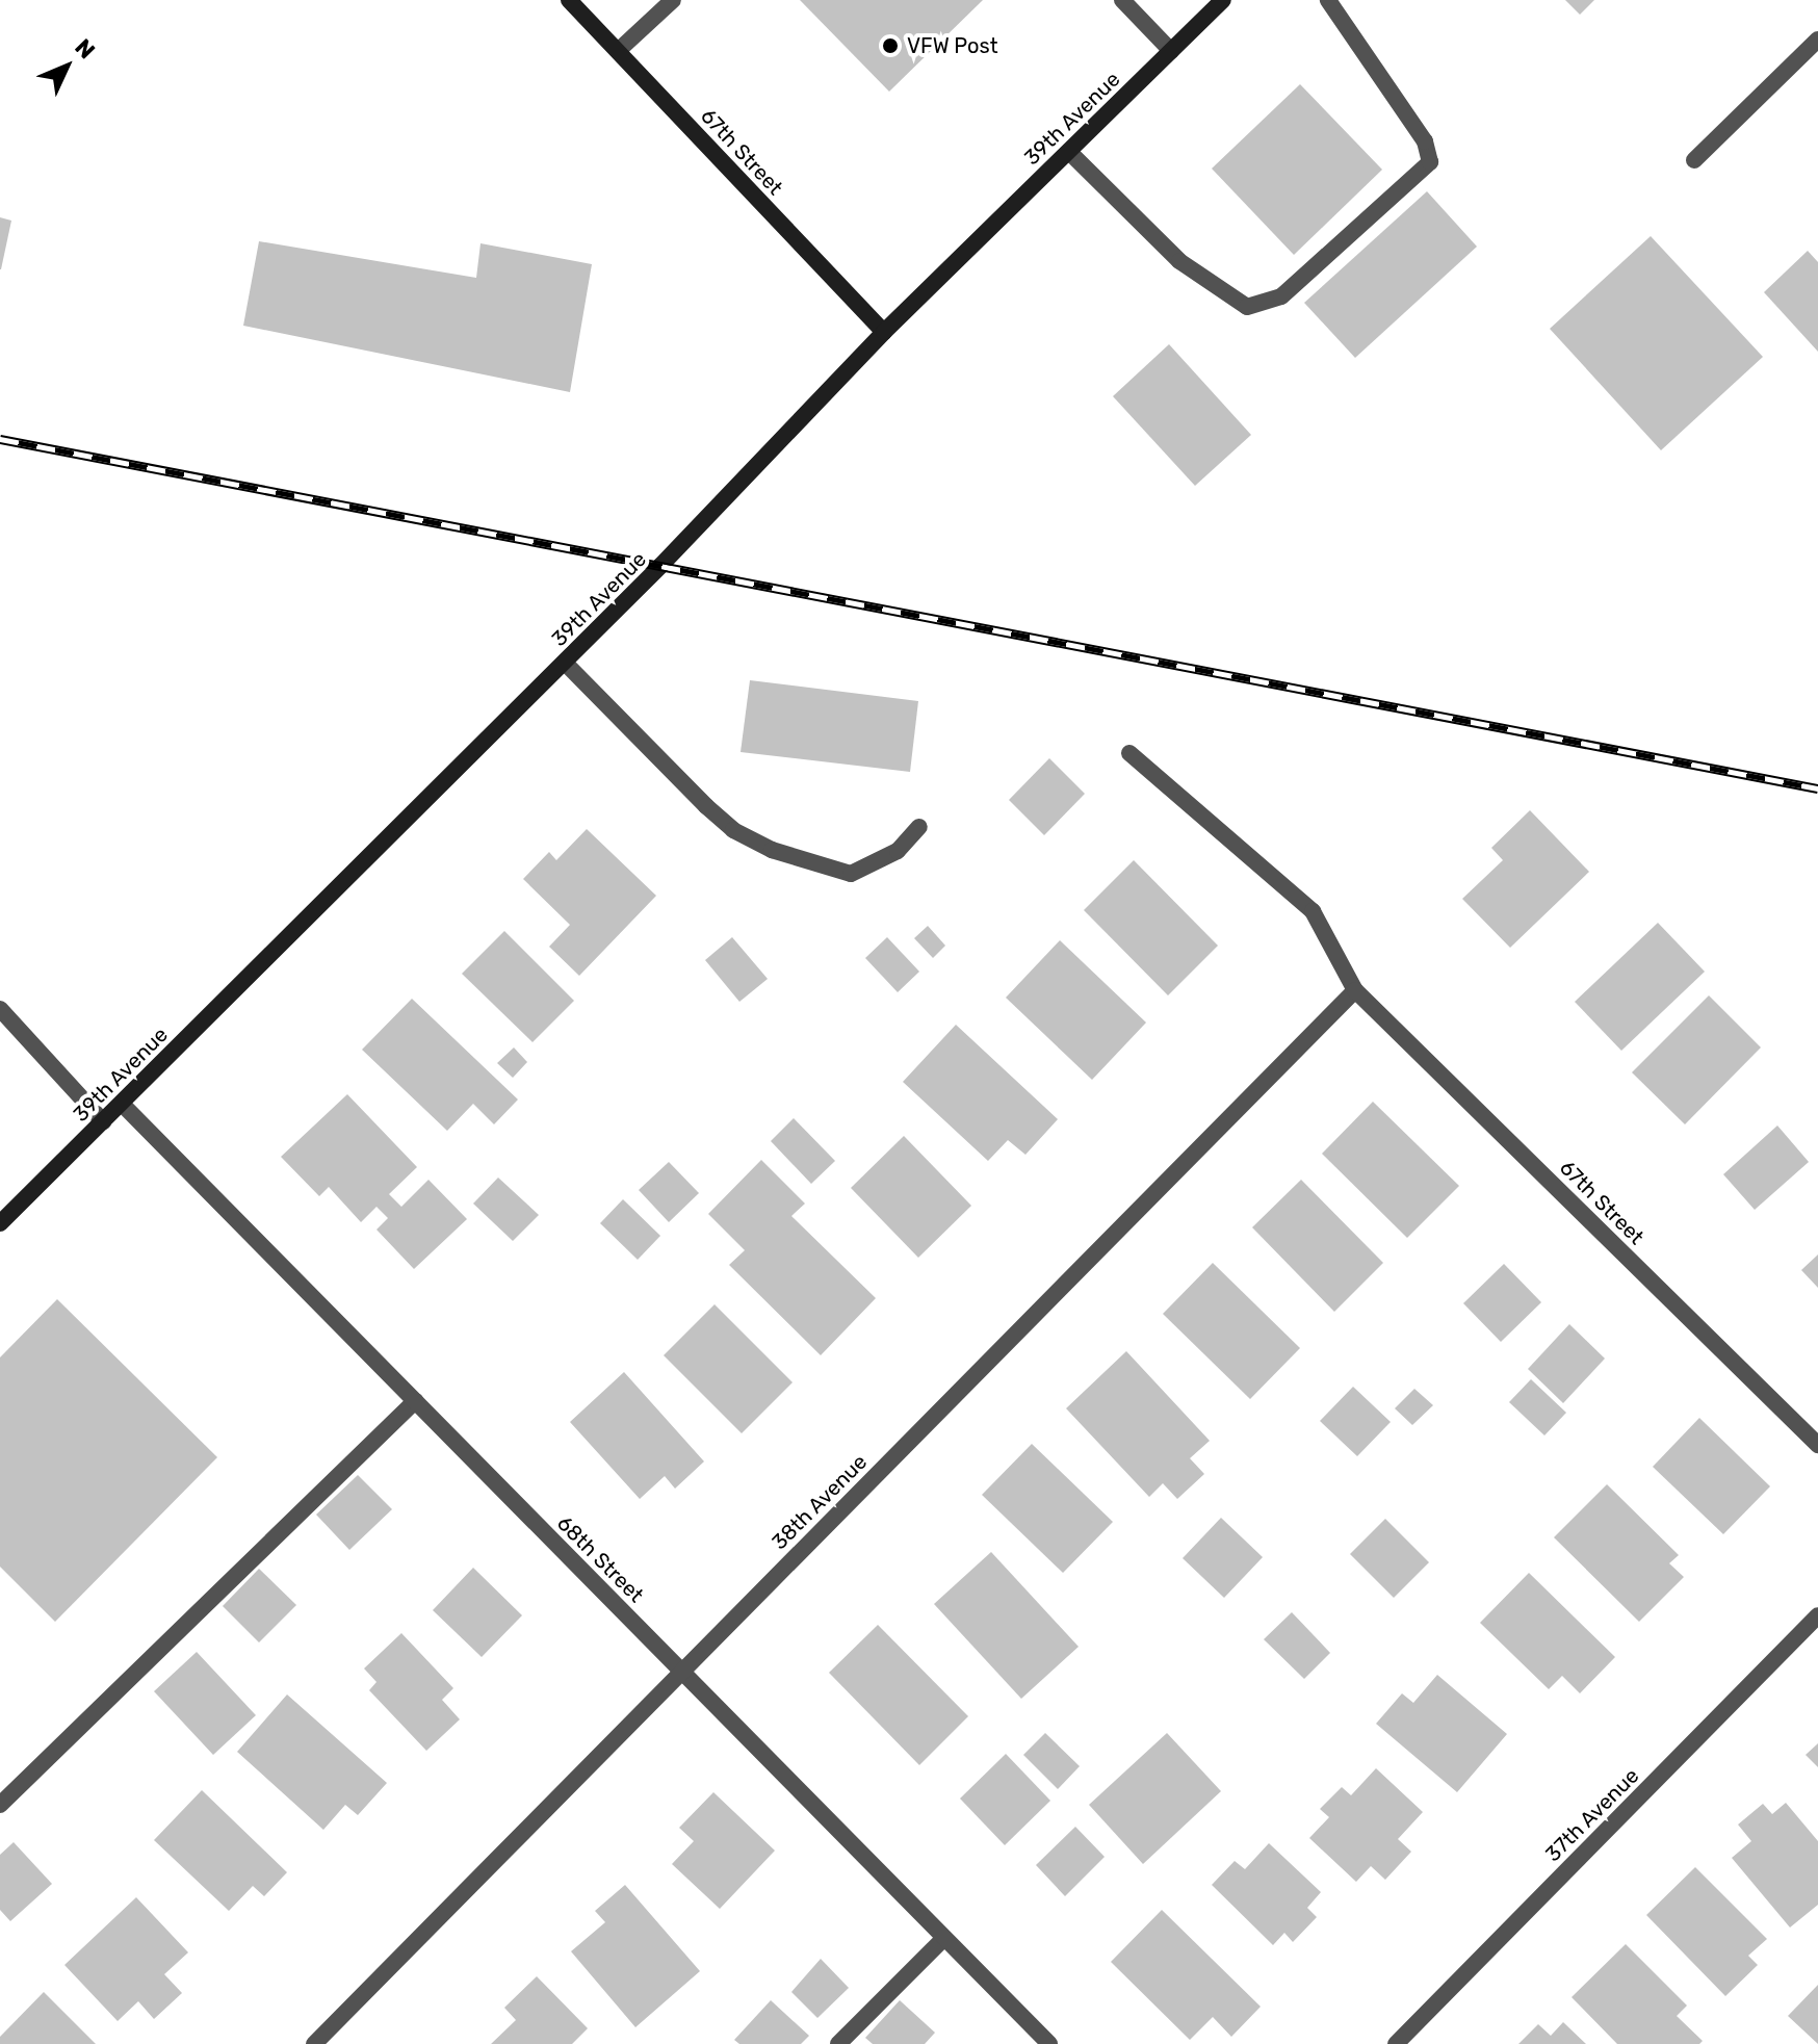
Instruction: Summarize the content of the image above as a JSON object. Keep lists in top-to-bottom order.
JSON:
{
  "streets": {
    "main road": ["39th Avenue", "67th Street"],
    "street": ["38th Avenue", "68th Street", "37th Avenue"]
  },
  "crossings": [
    ["39th Avenue", "67th Street"],
    ["39th Avenue", "68th Street"],
    ["67th Street", "38th Avenue"],
    ["38th Avenue", "68th Street"]
  ],
  "places": ["VFW Post"],
  "north": "top right"
}
